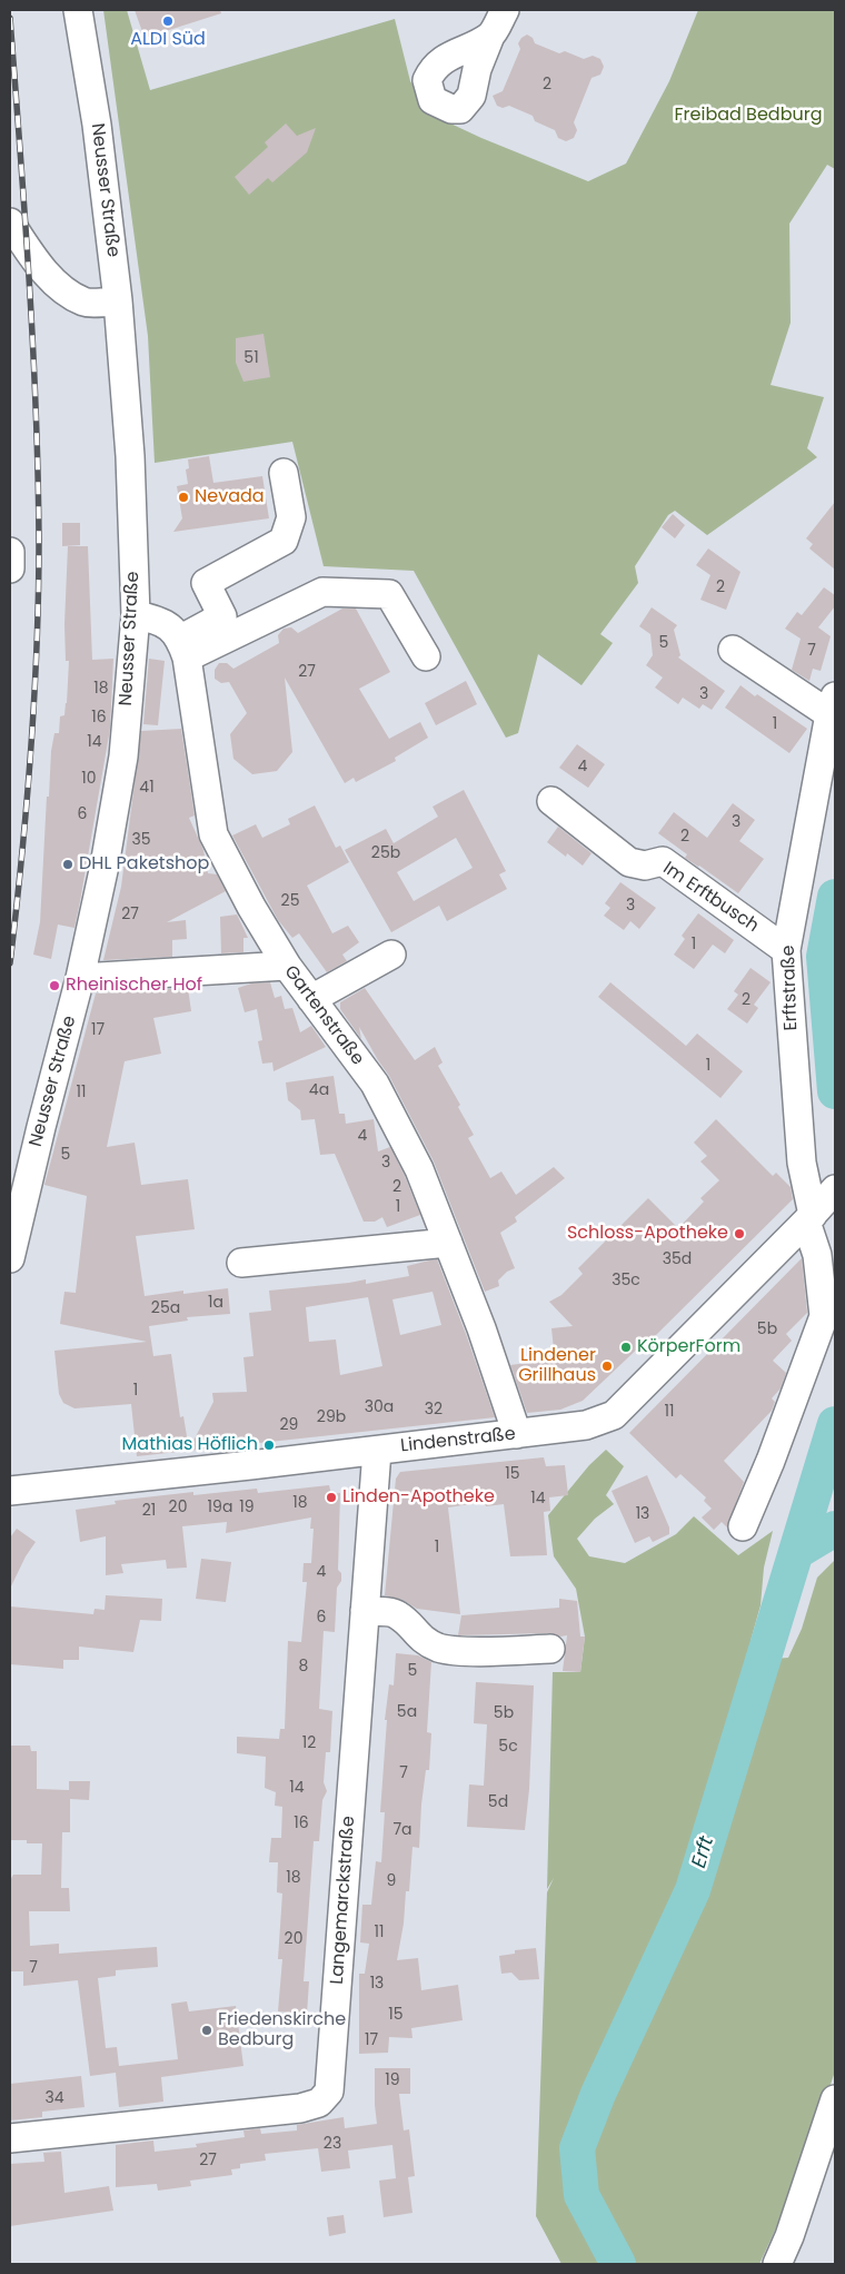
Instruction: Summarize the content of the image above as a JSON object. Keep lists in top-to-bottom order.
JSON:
{
  "streets": {
    "street": [
      "Neusser Straße",
      "Im Erftbusch",
      "Erftstraße",
      "Gartenstraße",
      "Lindenstraße",
      "Langemarckstraße"
    ]
  },
  "crossings": [
    ["Im Erftbusch", "Erftstraße"],
    ["Erftstraße", "Lindenstraße"],
    ["Gartenstraße", "Lindenstraße"],
    ["Lindenstraße", "Langemarckstraße"]
  ],
  "water": ["Erft"],
  "parks": ["Freibad Bedburg"],
  "places": [
    "ALDI Süd",
    "Nevada",
    "DHL Paketshop",
    "Rheinischer Hof",
    "Schloss-Apotheke",
    "KörperForm",
    "Lindener Grillhaus",
    "Mathias Höflich",
    "Linden-Apotheke",
    "Friedenskirche Bedburg"
  ],
  "house_numbers": [
    "2",
    "51",
    "2",
    "5",
    "7",
    "27",
    "18",
    "3",
    "16",
    "1",
    "14",
    "4",
    "10",
    "41",
    "6",
    "3",
    "2",
    "35",
    "25b",
    "25",
    "3",
    "27",
    "1",
    "2",
    "17",
    "1",
    "4a",
    "11",
    "4",
    "5",
    "3",
    "2",
    "1",
    "35d",
    "35c",
    "1a",
    "25a",
    "5b",
    "1",
    "30a",
    "32",
    "11",
    "29b",
    "29",
    "15",
    "14",
    "18",
    "20",
    "19a",
    "19",
    "21",
    "13",
    "1",
    "4",
    "6",
    "8",
    "5",
    "5a",
    "5b",
    "12",
    "5c",
    "7",
    "14",
    "5d",
    "16",
    "7a",
    "18",
    "9",
    "11",
    "20",
    "7",
    "13",
    "15",
    "17",
    "19",
    "34",
    "23",
    "27"
  ]
}
